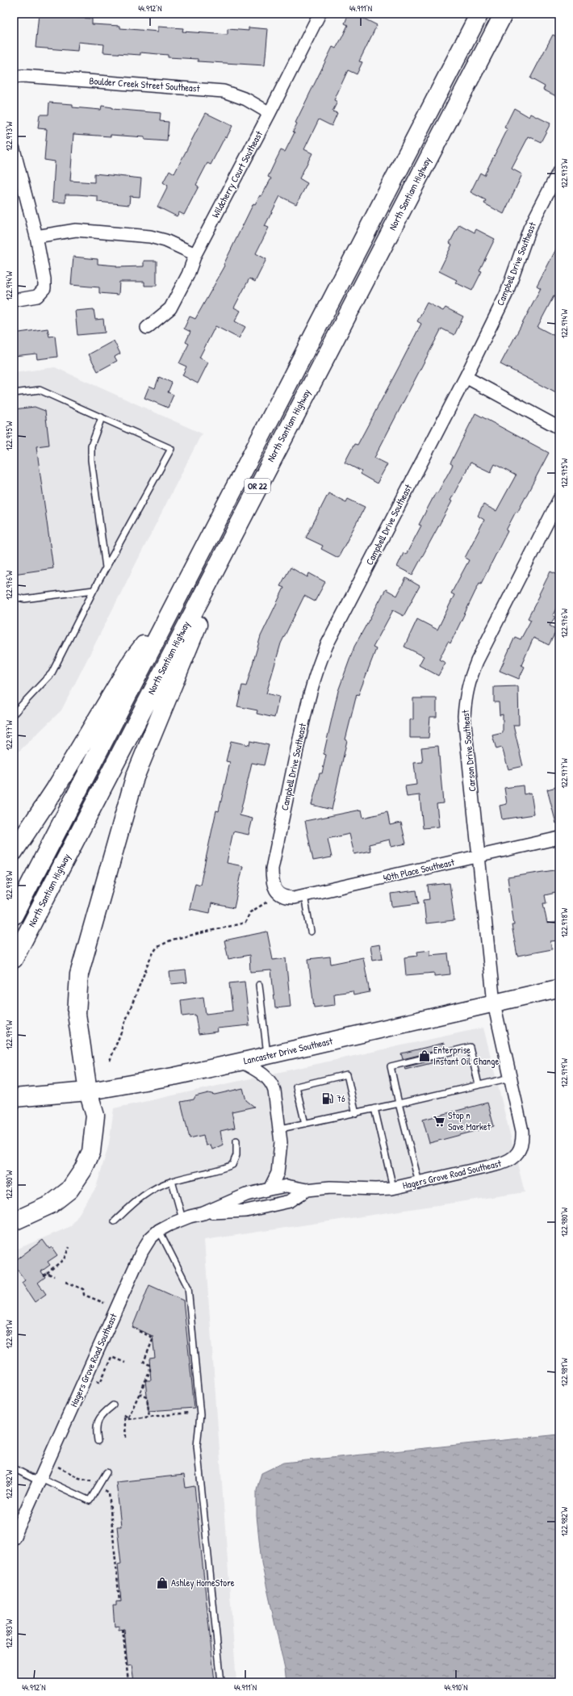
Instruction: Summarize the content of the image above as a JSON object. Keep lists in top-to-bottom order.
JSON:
{
  "streets": {
    "main road": ["North Santiam Highway", "OR 22", "Lancaster Drive Southeast"],
    "street": [
      "Boulder Creek Street Southeast",
      "Wildcherry Court Southeast",
      "Campbell Drive Southeast",
      "Carson Drive Southeast",
      "40th Place Southeast",
      "Hagers Grove Road Southeast"
    ]
  },
  "crossings": [
    ["Boulder Creek Street Southeast", "Wildcherry Court Southeast"],
    ["Campbell Drive Southeast", "40th Place Southeast"],
    ["Carson Drive Southeast", "40th Place Southeast"],
    ["Carson Drive Southeast", "Lancaster Drive Southeast"],
    ["Carson Drive Southeast", "Hagers Grove Road Southeast"],
    ["Lancaster Drive Southeast", "Hagers Grove Road Southeast"]
  ],
  "places": {
    "shop": ["Enterprise Instant Oil Change", "Ashley HomeStore"],
    "fuel station": ["76"],
    "supermarket": ["Stop n Save Market"]
  },
  "coordinates": [
    "44.912°N",
    "44.911°N",
    "122.973°W",
    "122.974°W",
    "122.975°W",
    "122.976°W",
    "122.977°W",
    "122.978°W",
    "122.979°W",
    "122.980°W",
    "122.981°W",
    "122.982°W",
    "122.983°W",
    "44.910°N"
  ]
}
